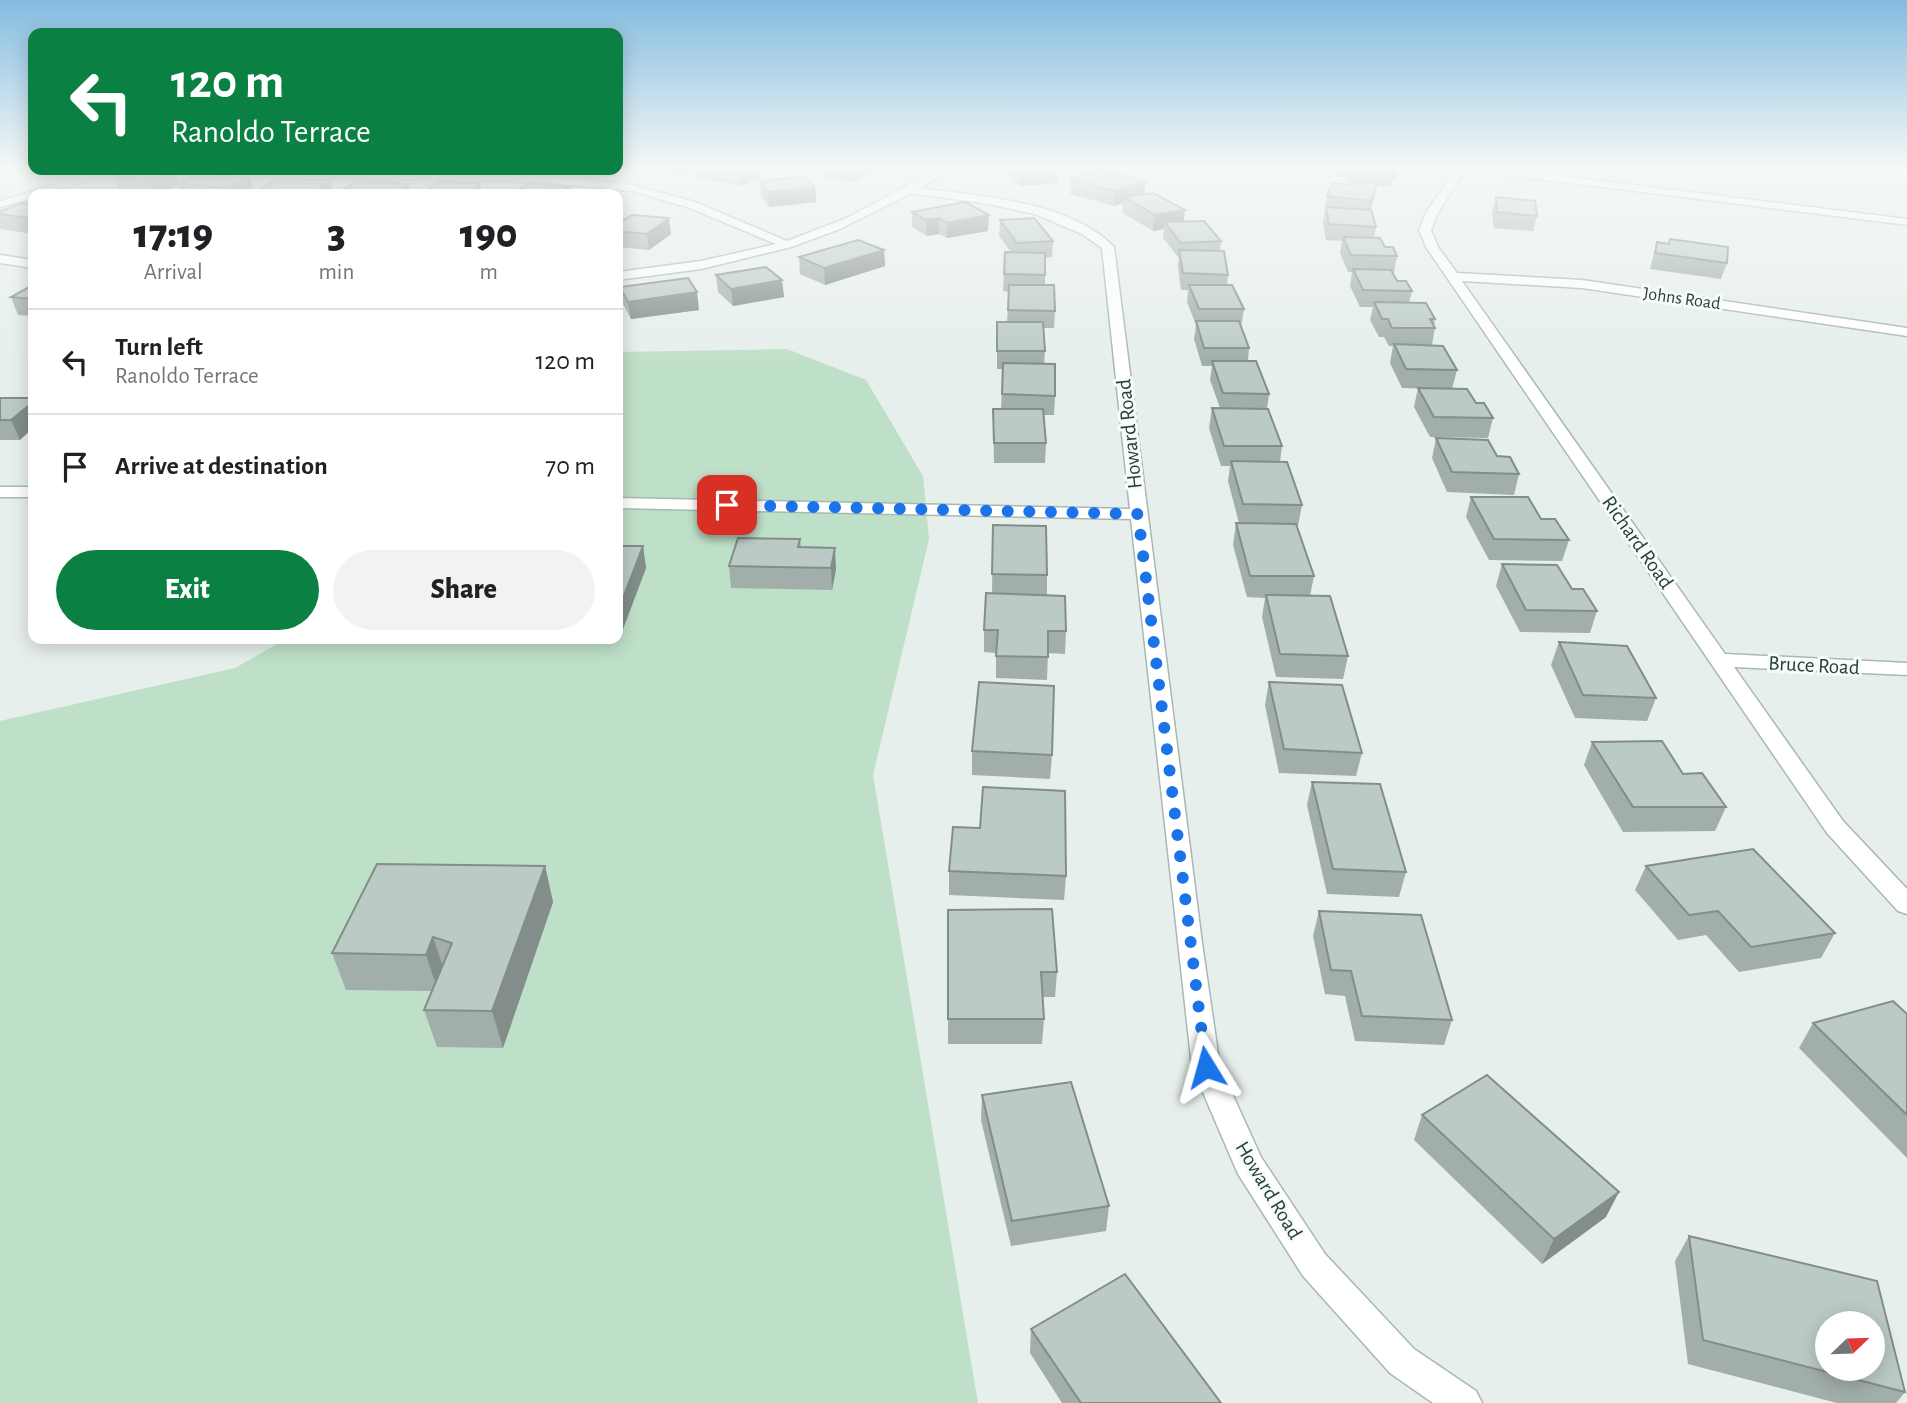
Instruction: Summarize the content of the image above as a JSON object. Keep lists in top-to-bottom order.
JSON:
{
  "streets": {
    "street": [
      "Johns Road",
      "Howard Road",
      "Richard Road",
      "Bruce Road"
    ]
  },
  "crossings": [
    ["Johns Road", "Richard Road"],
    ["Richard Road", "Bruce Road"]
  ],
  "north": "top right",
  "page": {
    "turn": ["120 m", "Ranoldo Terrace"],
    "eta": [
      "17:19",
      "Arrival",
      "3",
      "min",
      "190",
      "m"
    ],
    "list": [
      {
        "name": "Turn left",
        "note": "Ranoldo Terrace",
        "value": "120 m"
      },
      {
        "name": "Arrive at destination",
        "value": "70 m"
      }
    ],
    "buttons": ["Exit", "Share"]
  }
}
